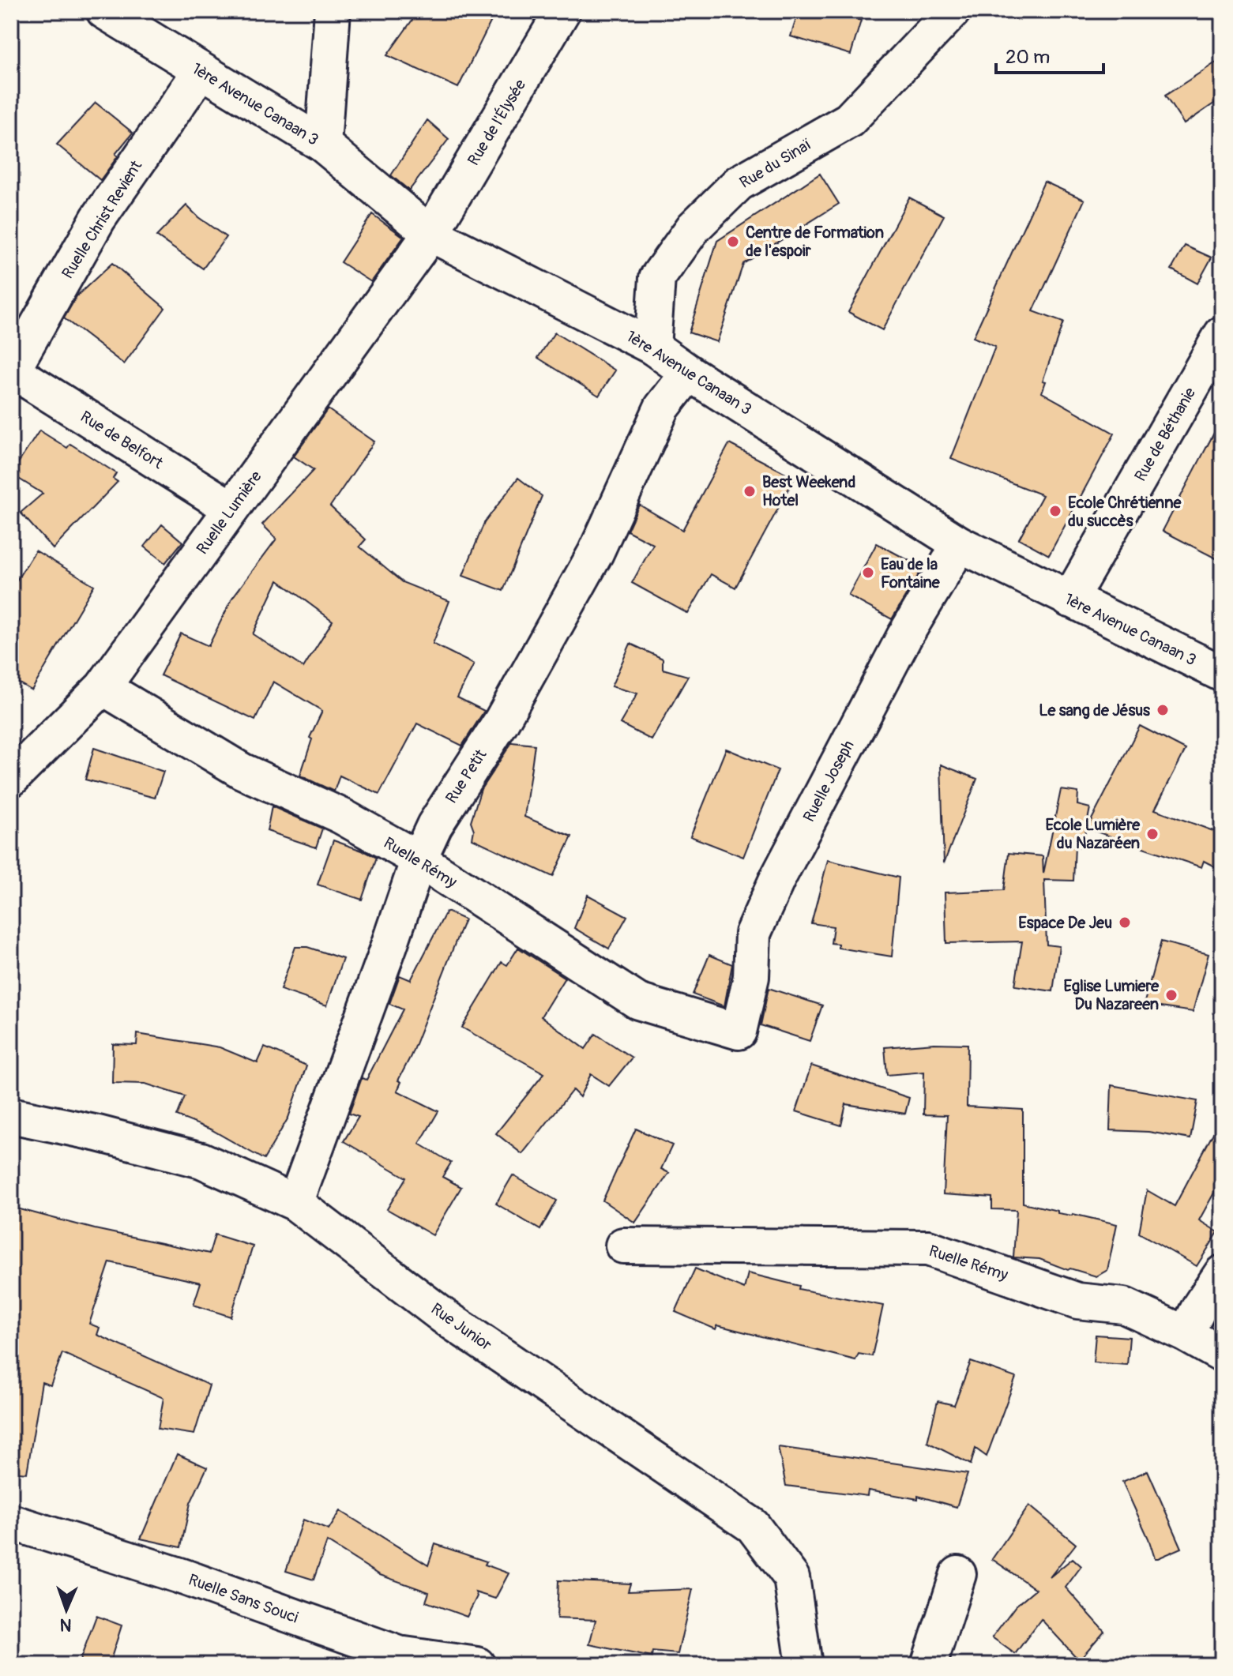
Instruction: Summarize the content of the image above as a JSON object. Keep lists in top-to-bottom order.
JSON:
{
  "streets": {
    "street": [
      "1ère Avenue Canaan 3",
      "Rue de l'Élysée",
      "Rue du Sinaï",
      "Ruelle Christ Revient",
      "Rue de Béthanie",
      "Rue de Belfort",
      "Ruelle Lumière",
      "Rue Petit",
      "Ruelle Joseph",
      "Ruelle Rémy",
      "Rue Junior",
      "Ruelle Sans Souci"
    ]
  },
  "crossings": [
    ["1ère Avenue Canaan 3", "Rue de l'Élysée"],
    ["1ère Avenue Canaan 3", "Rue du Sinaï"],
    ["1ère Avenue Canaan 3", "Ruelle Christ Revient"],
    ["1ère Avenue Canaan 3", "Rue de Béthanie"],
    ["1ère Avenue Canaan 3", "Ruelle Lumière"],
    ["1ère Avenue Canaan 3", "Rue Petit"],
    ["1ère Avenue Canaan 3", "Ruelle Joseph"],
    ["Rue de l'Élysée", "Ruelle Lumière"],
    ["Ruelle Christ Revient", "Rue de Belfort"],
    ["Rue de Belfort", "Ruelle Lumière"],
    ["Ruelle Lumière", "Ruelle Rémy"],
    ["Rue Petit", "Ruelle Rémy"],
    ["Rue Petit", "Rue Junior"],
    ["Ruelle Joseph", "Ruelle Rémy"]
  ],
  "places": [
    "Centre de Formation de l'espoir",
    "Best Weekend Hotel",
    "Ecole Chrétienne du succès",
    "Eau de la Fontaine",
    "Le sang de Jésus",
    "Ecole Lumière du Nazaréen",
    "Espace De Jeu",
    "Eglise Lumiere Du Nazareen"
  ],
  "scale_bar": "20 m",
  "north": "bottom"
}
